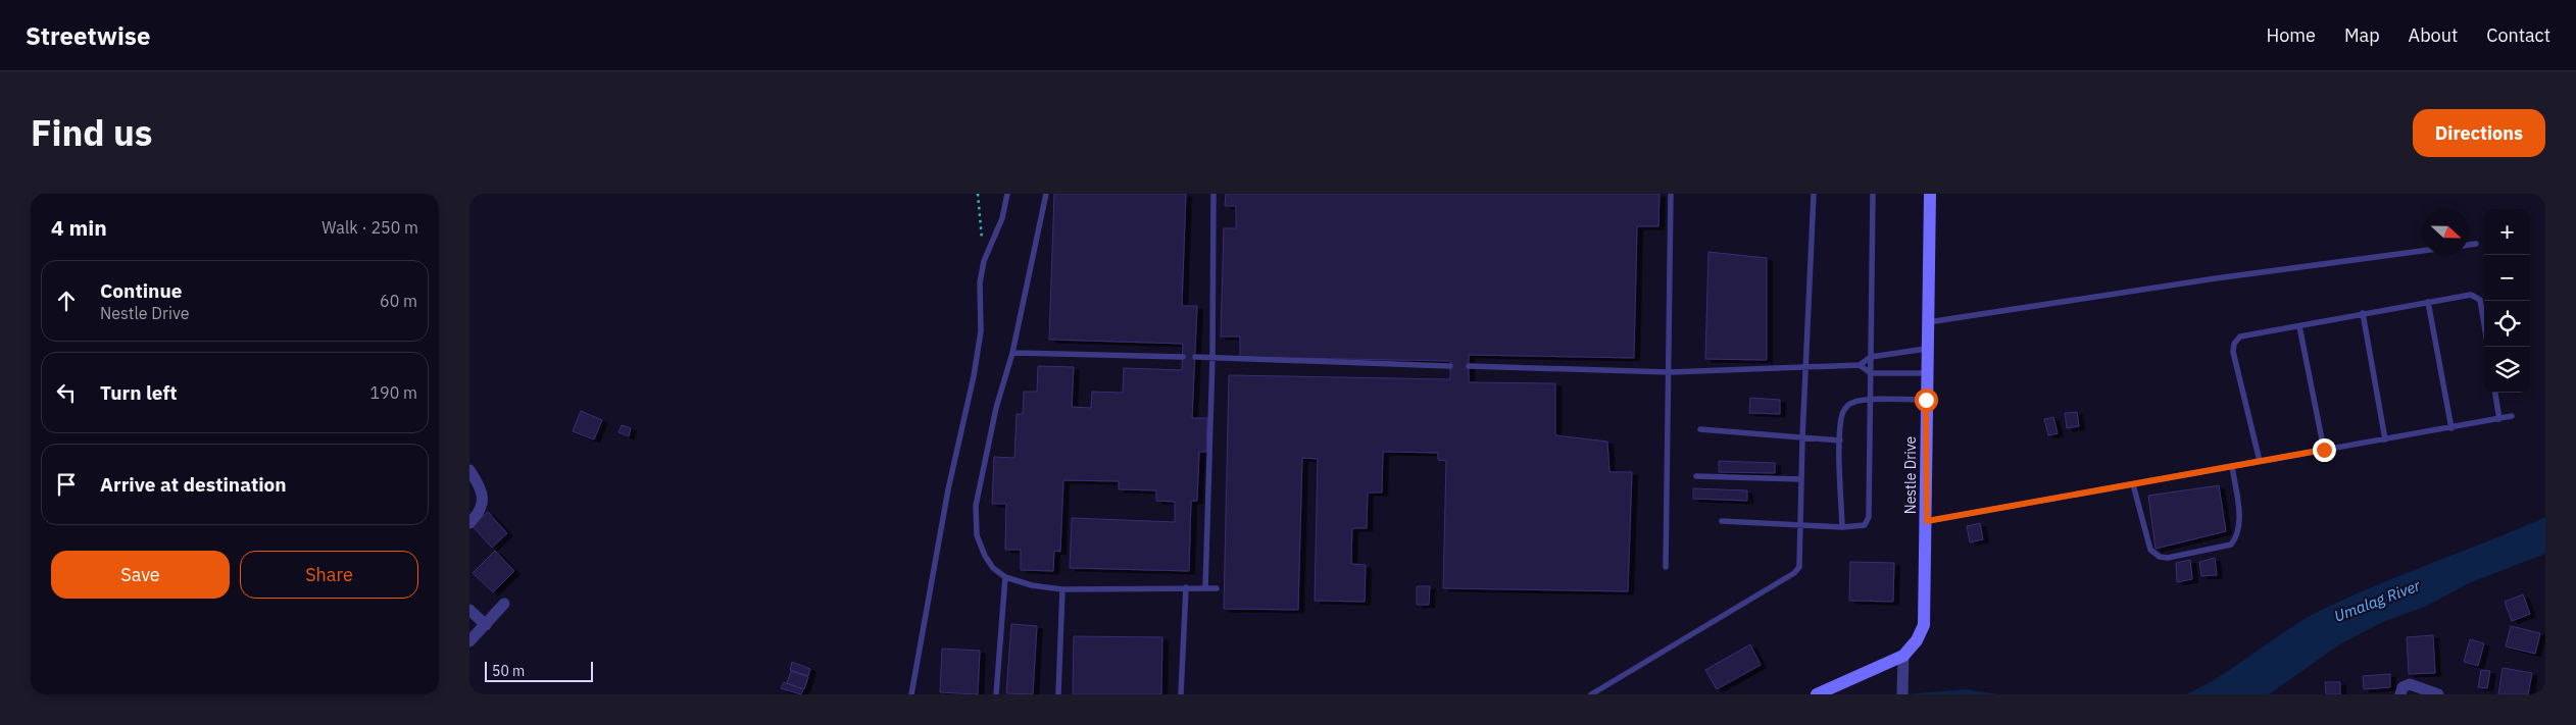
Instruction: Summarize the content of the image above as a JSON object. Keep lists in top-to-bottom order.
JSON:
{
  "streets": {
    "street": ["Nestle Drive"]
  },
  "water": ["Umalag River"],
  "scale_bar": "50 m",
  "north": "right",
  "page": {
    "header": "Streetwise",
    "nav": [
      "Home",
      "Map",
      "About",
      "Contact"
    ],
    "title": "Find us",
    "buttons": [
      "Directions",
      ["Save", "Share"]
    ],
    "heading": ["4 min", "Walk · 250 m"],
    "map_buttons": ["+", "−"],
    "list": [
      ["Continue", "Nestle Drive", "60 m"],
      ["Turn left", "190 m"],
      "Arrive at destination"
    ],
    "scale": "50 m"
  }
}
